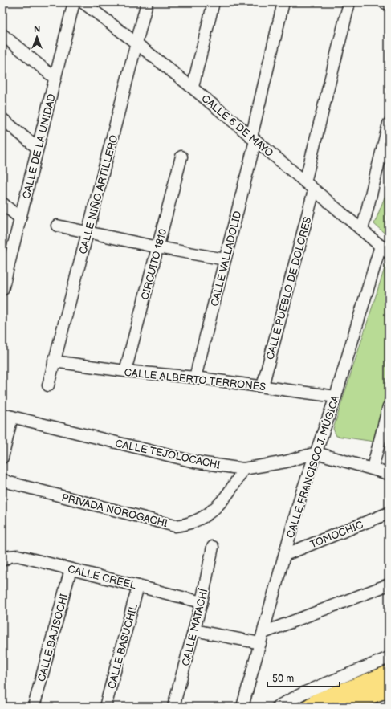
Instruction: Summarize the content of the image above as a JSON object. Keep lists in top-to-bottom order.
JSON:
{
  "streets": {
    "street": [
      "CALLE 6 DE MAYO",
      "CALLE DE LA UNIDAD",
      "CALLE NIÑO ARTILLERO",
      "CALLE VALLADOLID",
      "CIRCUITO 1810",
      "CALLE PUEBLO DE DOLORES",
      "CALLE ALBERTO TERRONES",
      "CALLE TEJOLOCACHI",
      "CALLE FRANCISCO J. MÚGICA",
      "PRIVADA NOROGACHI",
      "TOMOCHIC",
      "CALLE CREEL",
      "CALLE MATACHÍ",
      "CALLE BAJISOCHI",
      "CALLE BASUCHIL"
    ]
  },
  "crossings": [
    ["CALLE 6 DE MAYO", "CALLE NIÑO ARTILLERO"],
    ["CALLE 6 DE MAYO", "CALLE VALLADOLID"],
    ["CALLE 6 DE MAYO", "CALLE PUEBLO DE DOLORES"],
    ["CALLE 6 DE MAYO", "CALLE FRANCISCO J. MÚGICA"],
    ["CALLE NIÑO ARTILLERO", "CALLE ALBERTO TERRONES"],
    ["CALLE VALLADOLID", "CALLE ALBERTO TERRONES"],
    ["CIRCUITO 1810", "CALLE ALBERTO TERRONES"],
    ["CALLE PUEBLO DE DOLORES", "CALLE ALBERTO TERRONES"],
    ["CALLE ALBERTO TERRONES", "CALLE FRANCISCO J. MÚGICA"],
    ["CALLE TEJOLOCACHI", "CALLE FRANCISCO J. MÚGICA"],
    ["CALLE TEJOLOCACHI", "PRIVADA NOROGACHI"],
    ["CALLE FRANCISCO J. MÚGICA", "TOMOCHIC"],
    ["CALLE CREEL", "CALLE MATACHÍ"],
    ["CALLE CREEL", "CALLE BAJISOCHI"],
    ["CALLE CREEL", "CALLE BASUCHIL"]
  ],
  "scale_bar": "50 m",
  "north": "top"
}
